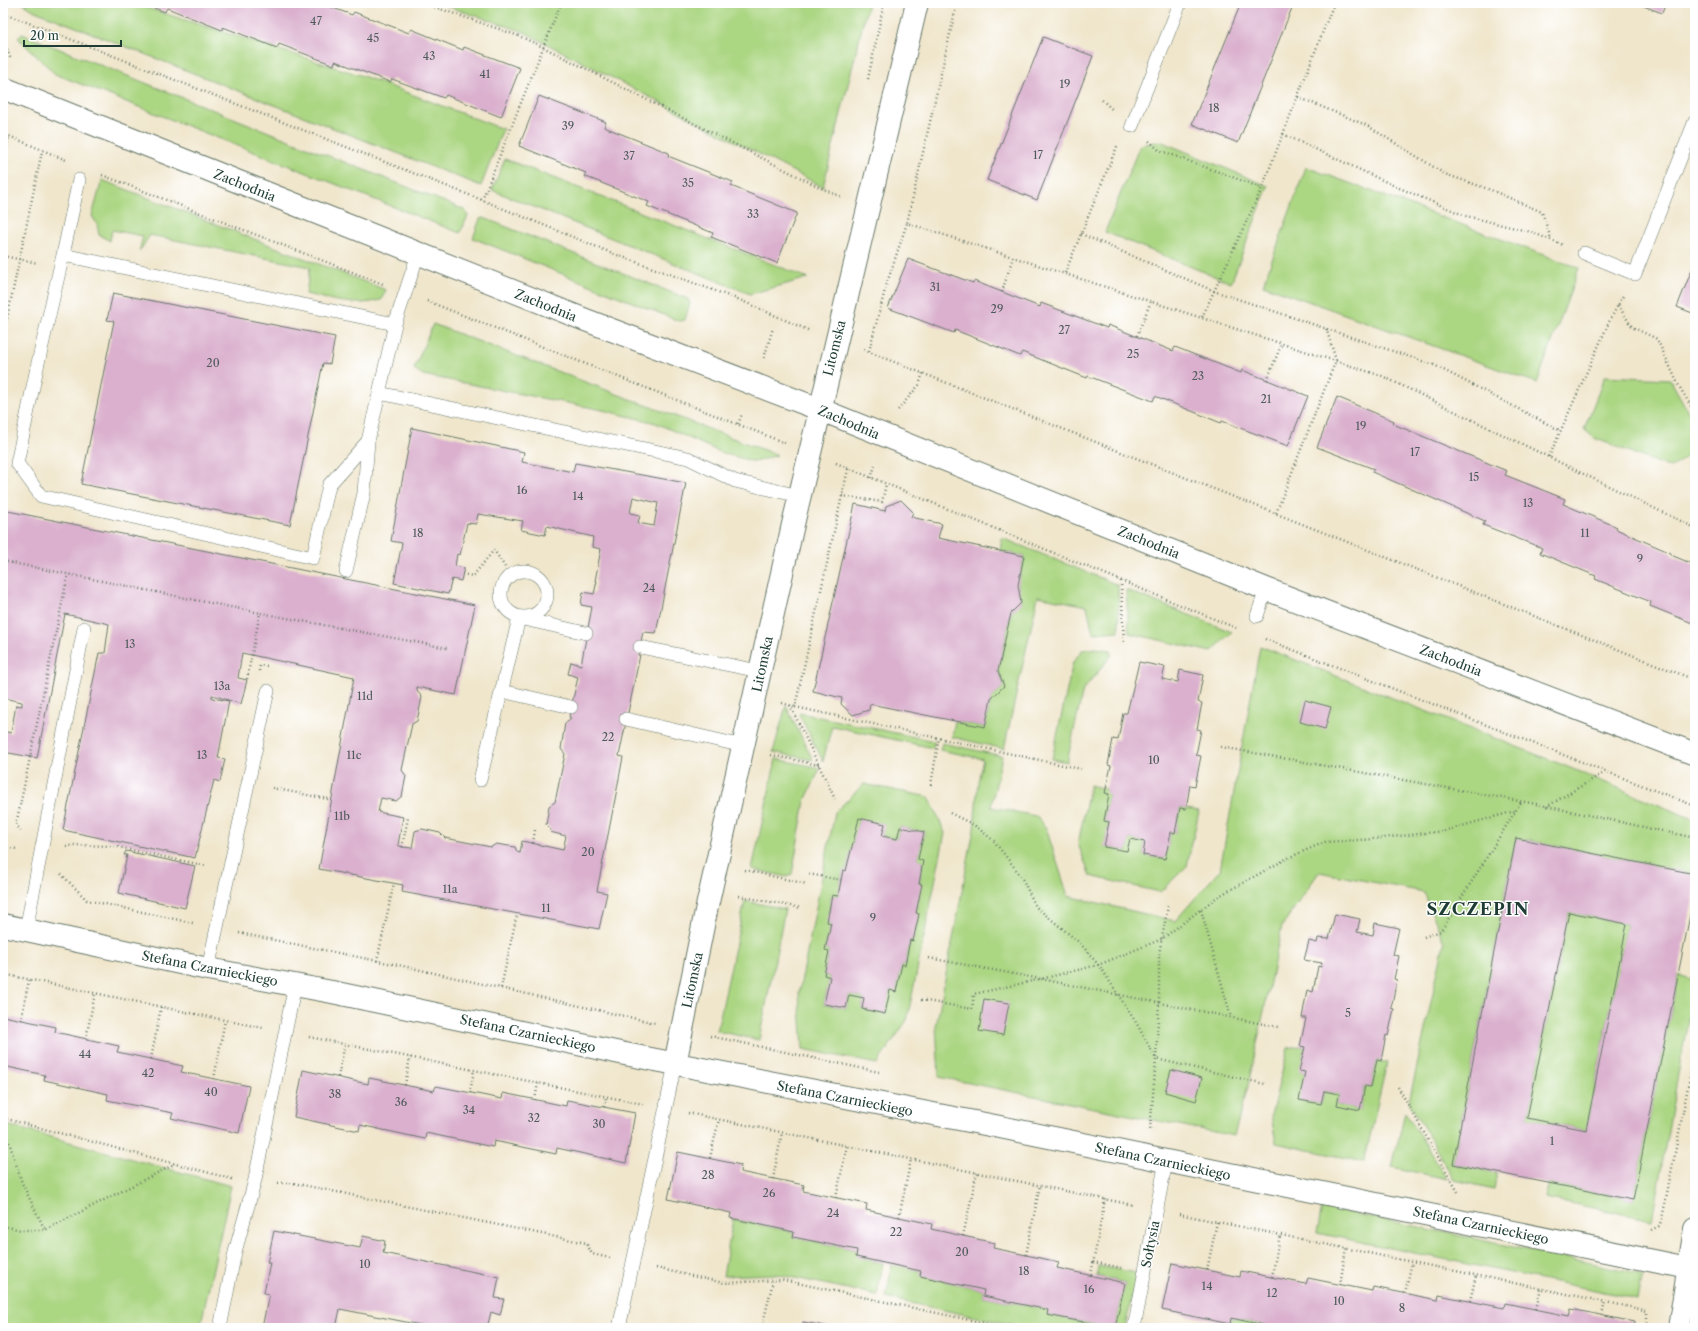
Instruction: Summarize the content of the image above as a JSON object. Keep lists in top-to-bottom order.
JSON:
{
  "streets": {
    "street": ["Zachodnia", "Litomska", "Stefana Czarnieckiego"],
    "lane": ["Sołtysia"]
  },
  "crossings": [
    ["Zachodnia", "Litomska"],
    ["Litomska", "Stefana Czarnieckiego"],
    ["Stefana Czarnieckiego", "Sołtysia"]
  ],
  "districts": ["SZCZEPIN"],
  "house_numbers": [
    "47",
    "45",
    "43",
    "41",
    "19",
    "18",
    "39",
    "17",
    "37",
    "35",
    "33",
    "31",
    "29",
    "27",
    "25",
    "20",
    "23",
    "21",
    "19",
    "17",
    "15",
    "16",
    "14",
    "13",
    "18",
    "11",
    "9",
    "24",
    "13",
    "13a",
    "11d",
    "22",
    "13",
    "11c",
    "10",
    "11b",
    "20",
    "11a",
    "11",
    "9",
    "5",
    "44",
    "42",
    "40",
    "38",
    "36",
    "34",
    "32",
    "30",
    "1",
    "28",
    "26",
    "24",
    "22",
    "20",
    "10",
    "18",
    "14",
    "16",
    "12",
    "10",
    "8"
  ],
  "scale_bar": "20 m"
}
